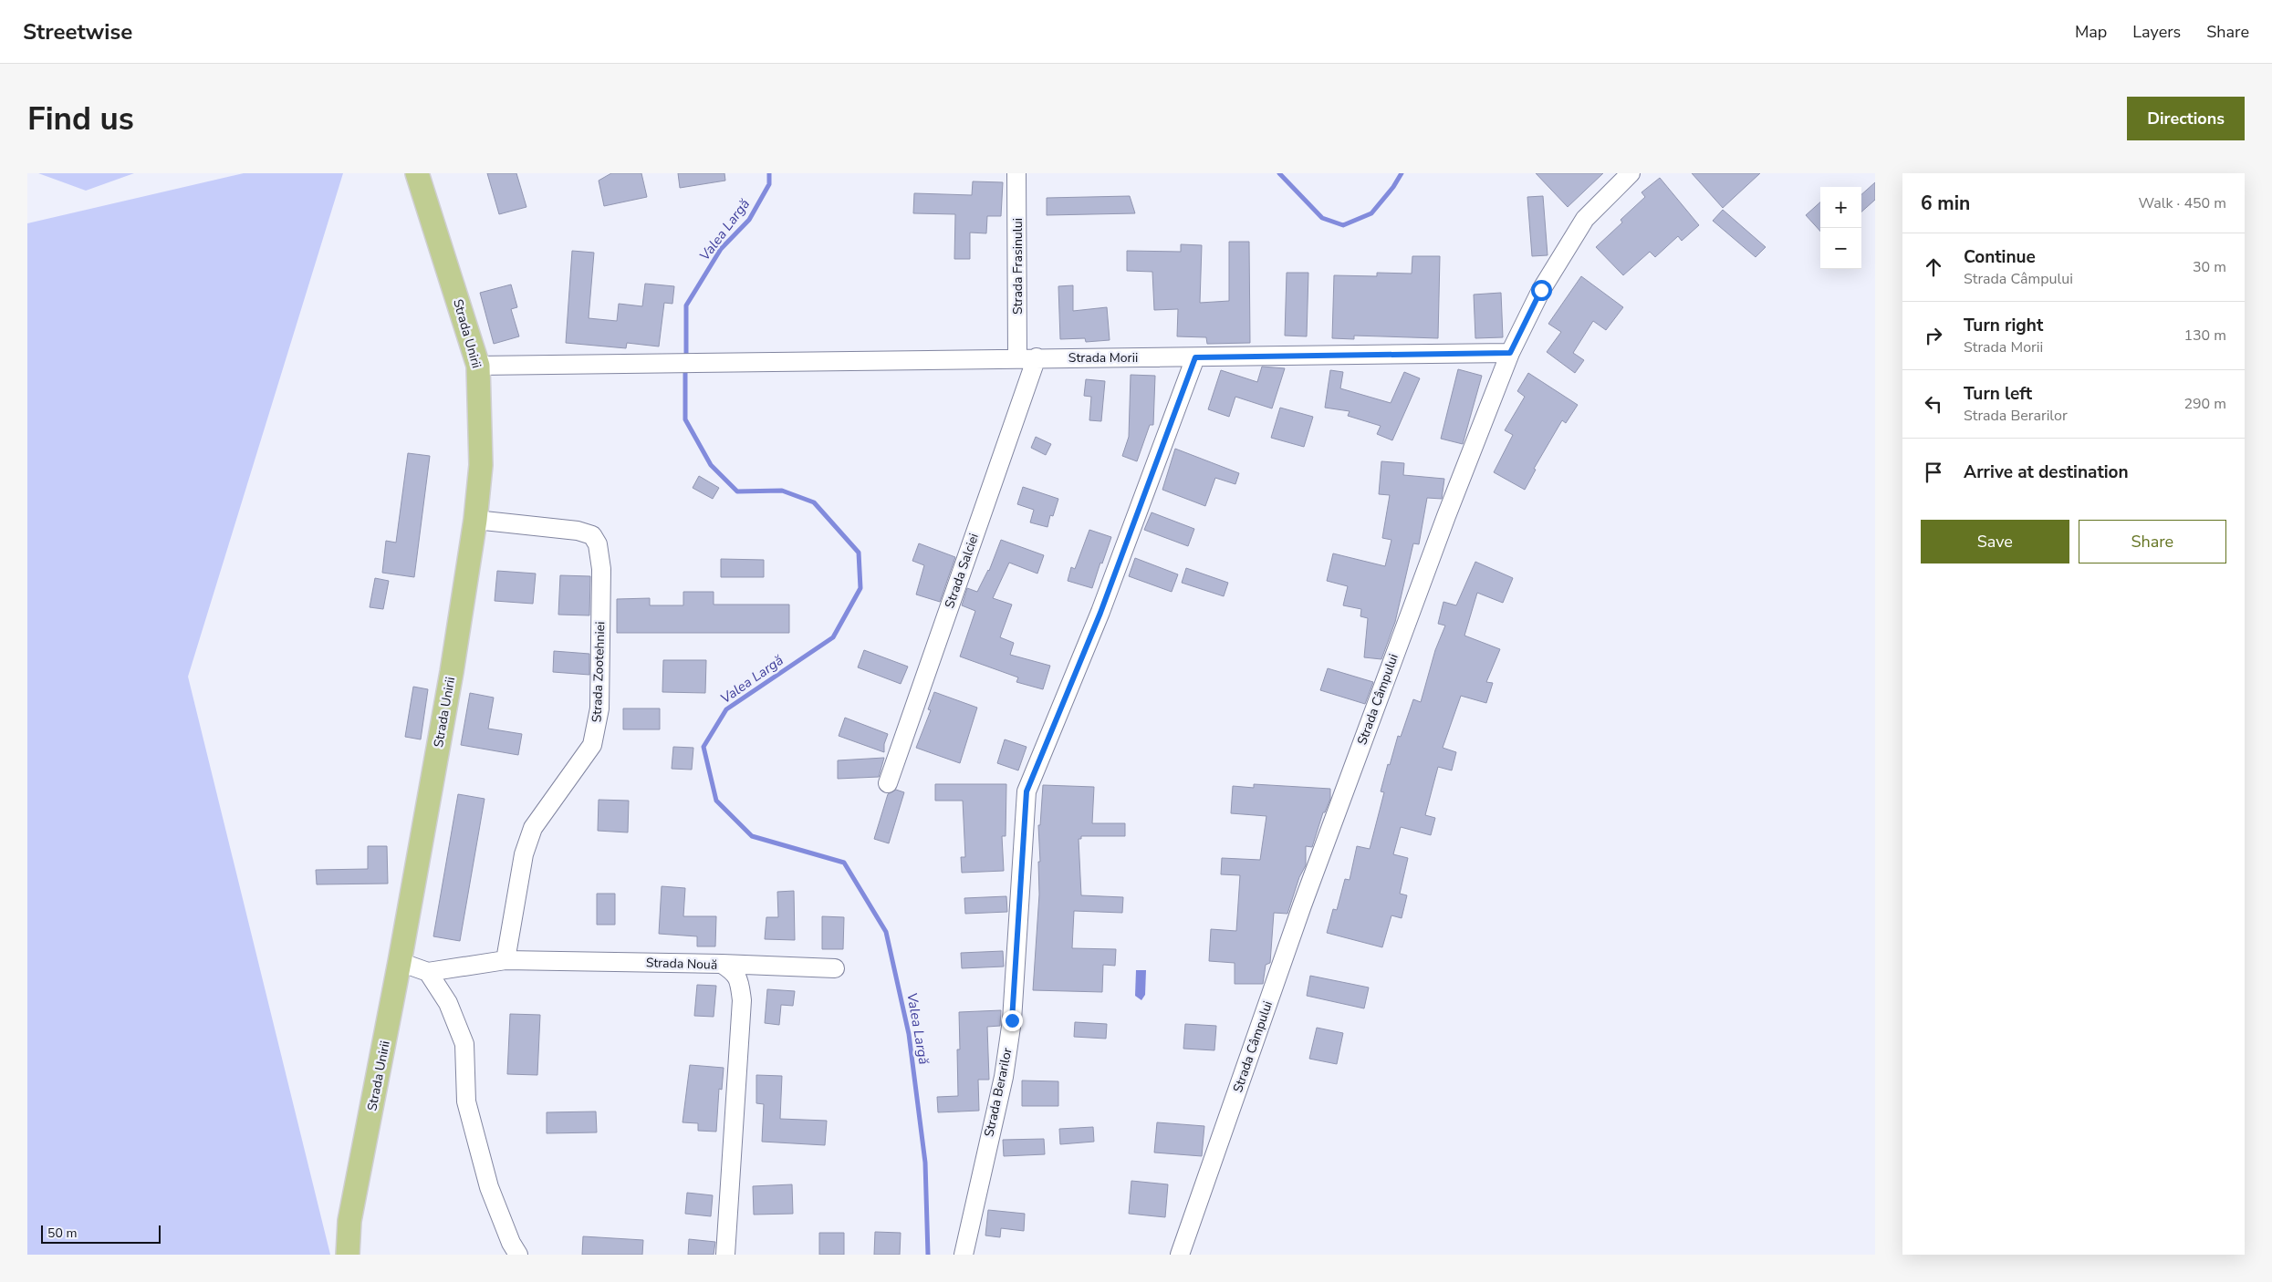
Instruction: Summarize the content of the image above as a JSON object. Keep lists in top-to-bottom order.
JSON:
{
  "streets": {
    "main road": ["Strada Unirii"],
    "street": [
      "Strada Frasinului",
      "Strada Morii",
      "Strada Salciei",
      "Strada Zootehniei",
      "Strada Câmpului",
      "Strada Nouă",
      "Strada Berarilor"
    ]
  },
  "crossings": [
    ["Strada Frasinului", "Strada Morii"],
    ["Strada Unirii", "Strada Morii"],
    ["Strada Unirii", "Strada Zootehniei"],
    ["Strada Unirii", "Strada Nouă"],
    ["Strada Morii", "Strada Salciei"],
    ["Strada Morii", "Strada Câmpului"],
    ["Strada Morii", "Strada Berarilor"],
    ["Strada Zootehniei", "Strada Nouă"]
  ],
  "water": ["Valea Largă"],
  "scale_bar": "50 m",
  "page": {
    "header": "Streetwise",
    "nav": ["Map", "Layers", "Share"],
    "buttons": [
      "Directions",
      ["Save", "Share"]
    ],
    "title": "Find us",
    "heading": ["6 min", "Walk · 450 m"],
    "map_buttons": ["+", "−"],
    "list": [
      ["Continue", "Strada Câmpului", "30 m"],
      ["Turn right", "Strada Morii", "130 m"],
      ["Turn left", "Strada Berarilor", "290 m"],
      "Arrive at destination"
    ],
    "scale": "50 m"
  }
}
